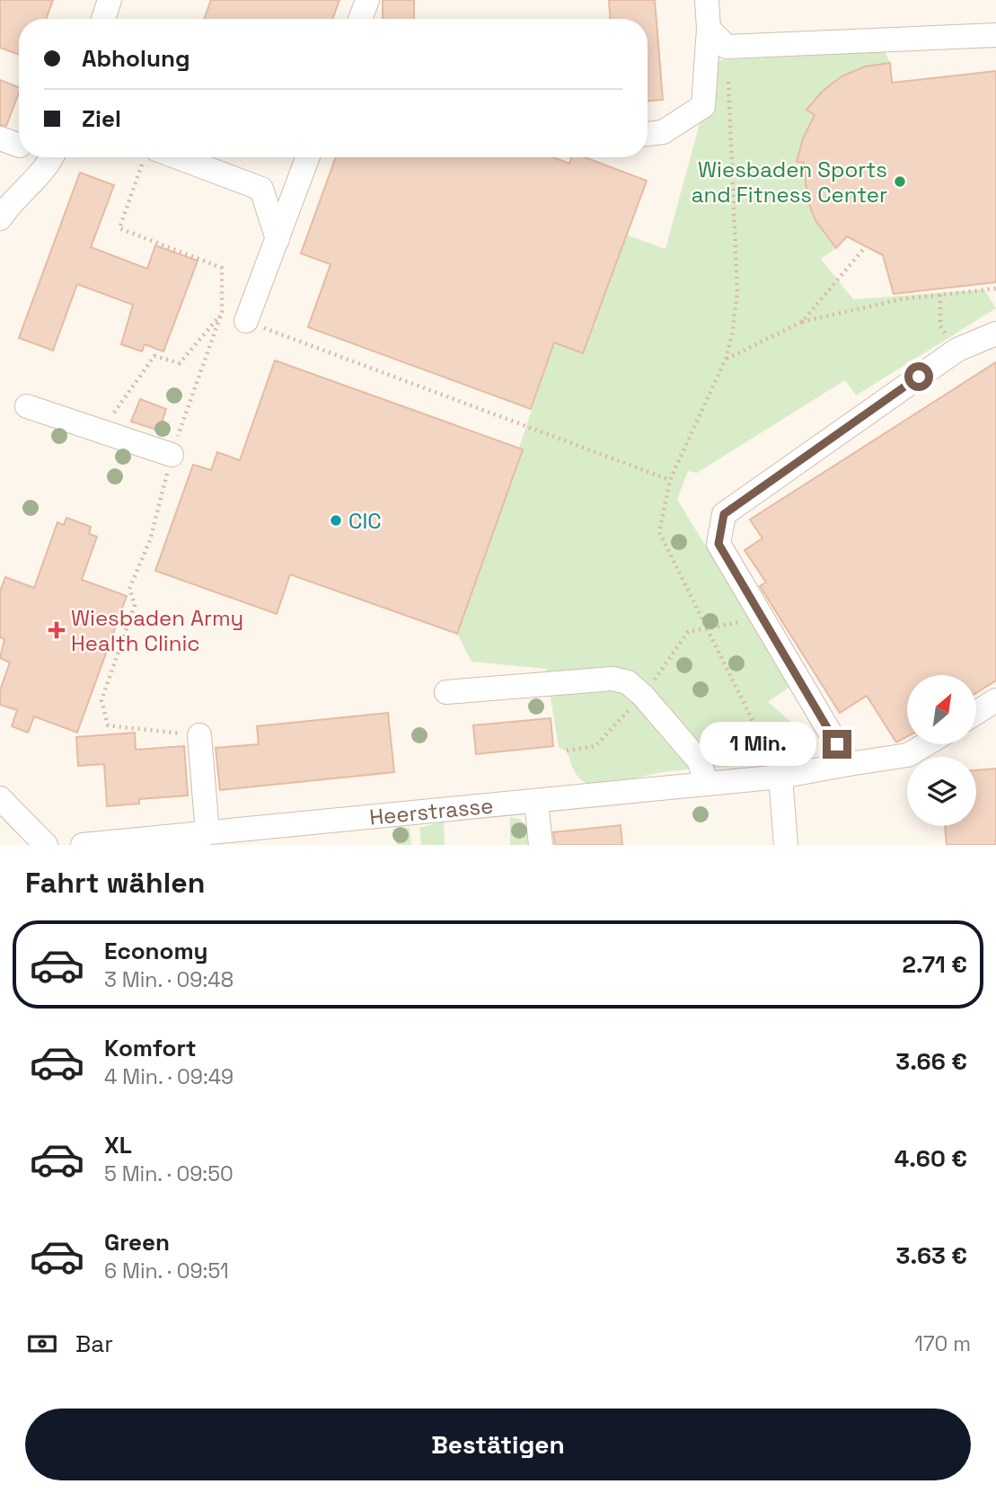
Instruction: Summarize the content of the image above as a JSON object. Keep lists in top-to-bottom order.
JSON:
{
  "streets": {
    "street": ["Heerstrasse"]
  },
  "places": {
    "other": ["Wiesbaden Sports and Fitness Center", "CIC"],
    "health": ["Wiesbaden Army Health Clinic"]
  },
  "north": "top right",
  "page": {
    "banner": ["Abholung", "Ziel"],
    "bubble": "1 Min.",
    "heading": "Fahrt wählen",
    "list": [
      {
        "name": "Economy",
        "note": "3 Min. · 09:48",
        "value": "2.71 €"
      },
      {
        "name": "Komfort",
        "note": "4 Min. · 09:49",
        "value": "3.66 €"
      },
      {
        "name": "XL",
        "note": "5 Min. · 09:50",
        "value": "4.60 €"
      },
      {
        "name": "Green",
        "note": "6 Min. · 09:51",
        "value": "3.63 €"
      }
    ],
    "pay": ["Bar", "170 m"],
    "buttons": "Bestätigen"
  }
}
